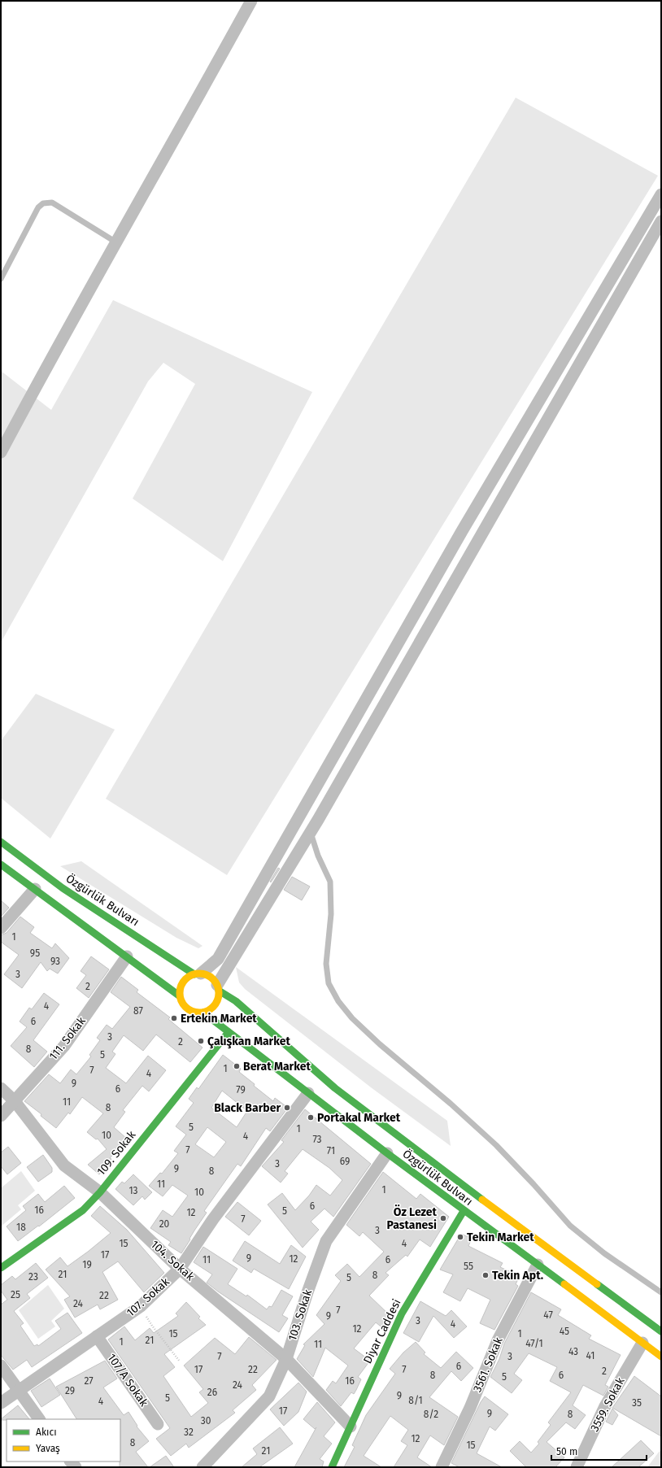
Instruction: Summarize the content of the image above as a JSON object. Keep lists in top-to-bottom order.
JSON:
{
  "streets": {
    "main road": ["Özgürlük Bulvarı", "109. Sokak", "Diyar Caddesi"],
    "street": [
      "111. Sokak",
      "104. Sokak",
      "107. Sokak",
      "103. Sokak",
      "3561. Sokak",
      "107/A Sokak",
      "3559. Sokak"
    ]
  },
  "crossings": [
    ["Özgürlük Bulvarı", "109. Sokak"],
    ["Özgürlük Bulvarı", "107. Sokak"],
    ["Özgürlük Bulvarı", "103. Sokak"],
    ["Özgürlük Bulvarı", "Diyar Caddesi"],
    ["Özgürlük Bulvarı", "3561. Sokak"],
    ["Özgürlük Bulvarı", "3559. Sokak"],
    ["111. Sokak", "104. Sokak"],
    ["109. Sokak", "104. Sokak"],
    ["104. Sokak", "107. Sokak"],
    ["104. Sokak", "103. Sokak"],
    ["104. Sokak", "Diyar Caddesi"],
    ["107. Sokak", "107/A Sokak"]
  ],
  "places": [
    "Ertekin Market",
    "Çalışkan Market",
    "Berat Market",
    "Black Barber",
    "Portakal Market",
    "Öz Lezet Pastanesi",
    "Tekin Market",
    "Tekin Apt."
  ],
  "house_numbers": [
    "1",
    "95",
    "93",
    "3",
    "2",
    "4",
    "87",
    "6",
    "3",
    "2",
    "8",
    "5",
    "1",
    "7",
    "4",
    "9",
    "6",
    "79",
    "11",
    "8",
    "5",
    "1",
    "10",
    "4",
    "73",
    "7",
    "71",
    "69",
    "3",
    "9",
    "8",
    "11",
    "1",
    "13",
    "10",
    "6",
    "16",
    "5",
    "12",
    "7",
    "20",
    "18",
    "3",
    "15",
    "4",
    "17",
    "9",
    "12",
    "11",
    "6",
    "19",
    "55",
    "21",
    "8",
    "23",
    "5",
    "25",
    "22",
    "24",
    "7",
    "47",
    "9",
    "3",
    "4",
    "12",
    "45",
    "15",
    "1",
    "21",
    "1",
    "47/1",
    "11",
    "43",
    "41",
    "7",
    "3",
    "6",
    "17",
    "22",
    "7",
    "2",
    "8",
    "6",
    "5",
    "27",
    "16",
    "24",
    "29",
    "26",
    "9",
    "5",
    "8/1",
    "4",
    "35",
    "17",
    "9",
    "8/2",
    "8",
    "30",
    "32",
    "12",
    "8",
    "15",
    "21"
  ],
  "legend": ["Akıcı", "Yavaş"],
  "scale_bar": "50 m"
}
